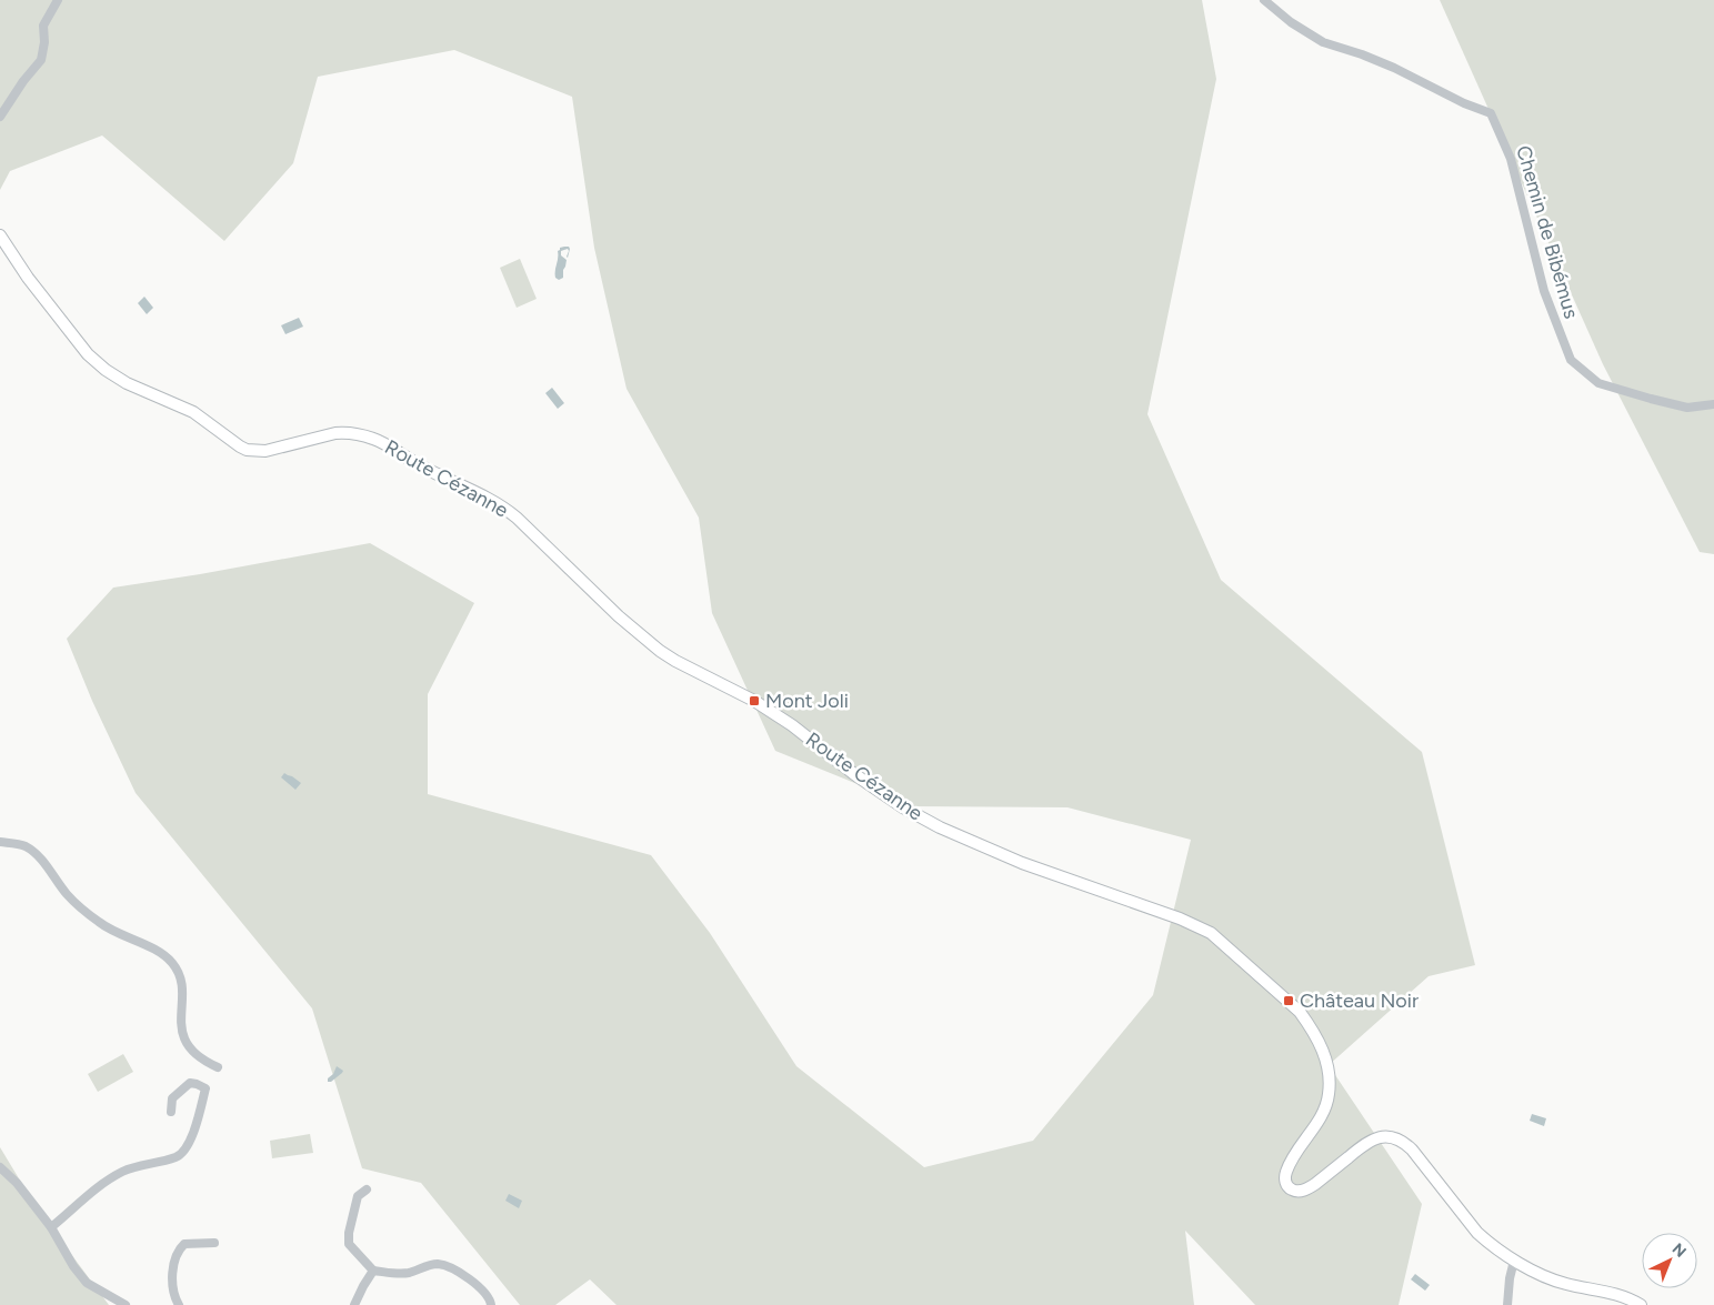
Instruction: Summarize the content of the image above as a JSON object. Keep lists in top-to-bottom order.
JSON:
{
  "streets": {
    "street": ["Chemin de Bibémus", "Route Cézanne"]
  },
  "places": {
    "transit": ["Mont Joli", "Château Noir"]
  },
  "north": "top right"
}
